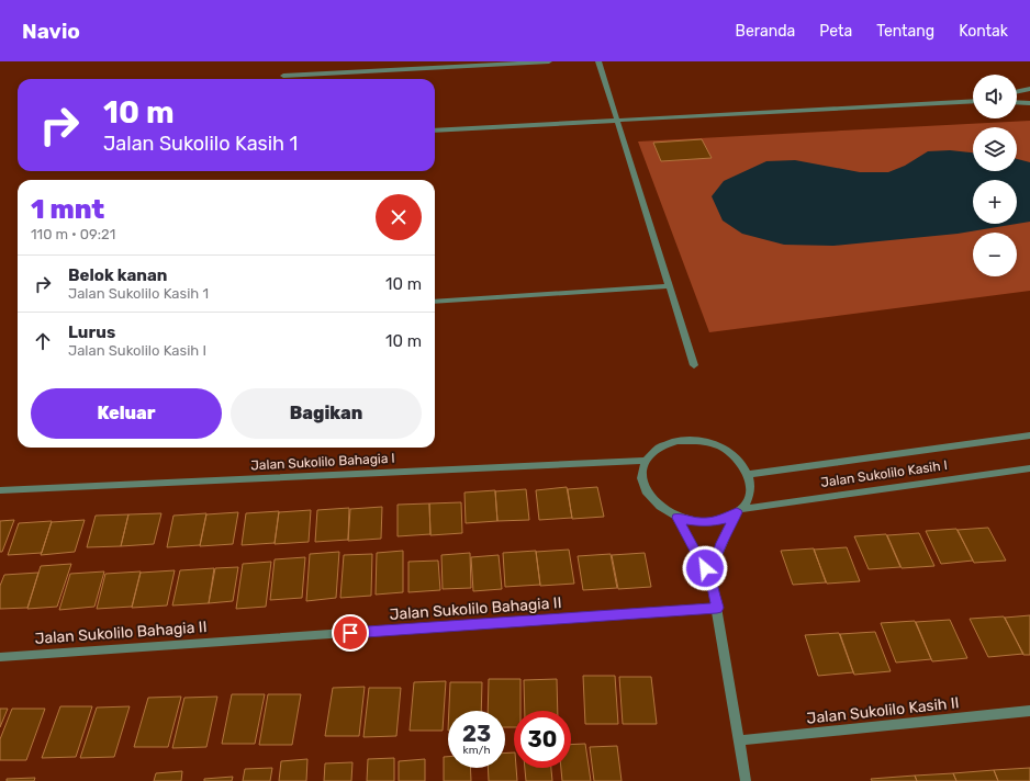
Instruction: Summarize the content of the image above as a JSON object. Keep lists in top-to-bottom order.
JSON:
{
  "streets": {
    "street": [
      "Jalan Sukolilo Bahagia I",
      "Jalan Sukolilo Kasih I",
      "Jalan Sukolilo Bahagia II",
      "Jalan Sukolilo Kasih II"
    ]
  },
  "crossings": [
    ["Jalan Sukolilo Bahagia I", "Jalan Sukolilo Kasih I"]
  ],
  "page": {
    "header": "Navio",
    "nav": [
      "Beranda",
      "Peta",
      "Tentang",
      "Kontak"
    ],
    "map_buttons": ["+", "−"],
    "turn": ["10 m", "Jalan Sukolilo Kasih 1"],
    "heading": ["1 mnt", "110 m · 09:21"],
    "list": [
      {
        "name": "Belok kanan",
        "note": "Jalan Sukolilo Kasih 1",
        "value": "10 m"
      },
      {
        "name": "Lurus",
        "note": "Jalan Sukolilo Kasih I",
        "value": "10 m"
      }
    ],
    "buttons": ["Keluar", "Bagikan"],
    "speed": "23 km/h",
    "limit": "30"
  }
}
